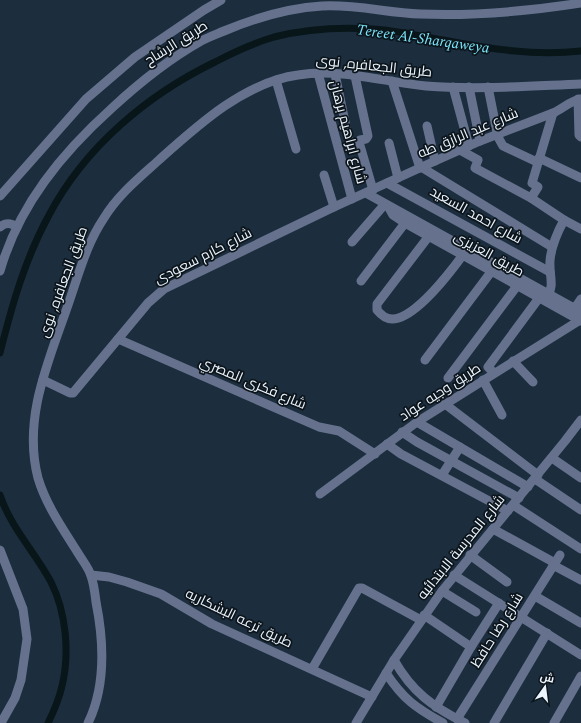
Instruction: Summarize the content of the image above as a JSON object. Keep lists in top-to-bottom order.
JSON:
{
  "streets": {
    "street": [
      "طريق الرشاح",
      "طريق الجعافره, نوى",
      "شارع ابراهيم برهان",
      "شارع عبد الرازق طه",
      "شارع احمد السعيد",
      "طريق العزيزى",
      "شارع كارم سعودى",
      "شارع فكرى المصري",
      "طريق وجيه عواد",
      "شارع المدرسة الابتدائيه",
      "طريق ترعه البشكاريه",
      "شارع رضا حافظ"
    ]
  },
  "crossings": [
    ["طريق الجعافره, نوى", "شارع ابراهيم برهان"],
    ["طريق الجعافره, نوى", "شارع كارم سعودى"],
    ["طريق الجعافره, نوى", "طريق ترعه البشكاريه"],
    ["شارع ابراهيم برهان", "شارع كارم سعودى"],
    ["شارع عبد الرازق طه", "شارع احمد السعيد"],
    ["شارع عبد الرازق طه", "طريق العزيزى"],
    ["شارع عبد الرازق طه", "شارع كارم سعودى"],
    ["طريق العزيزى", "شارع كارم سعودى"],
    ["طريق العزيزى", "طريق وجيه عواد"],
    ["شارع كارم سعودى", "شارع فكرى المصري"],
    ["شارع فكرى المصري", "طريق وجيه عواد"],
    ["شارع المدرسة الابتدائيه", "طريق ترعه البشكاريه"]
  ],
  "water": ["Tereet Al-Sharqaweya"],
  "north": "top"
}
